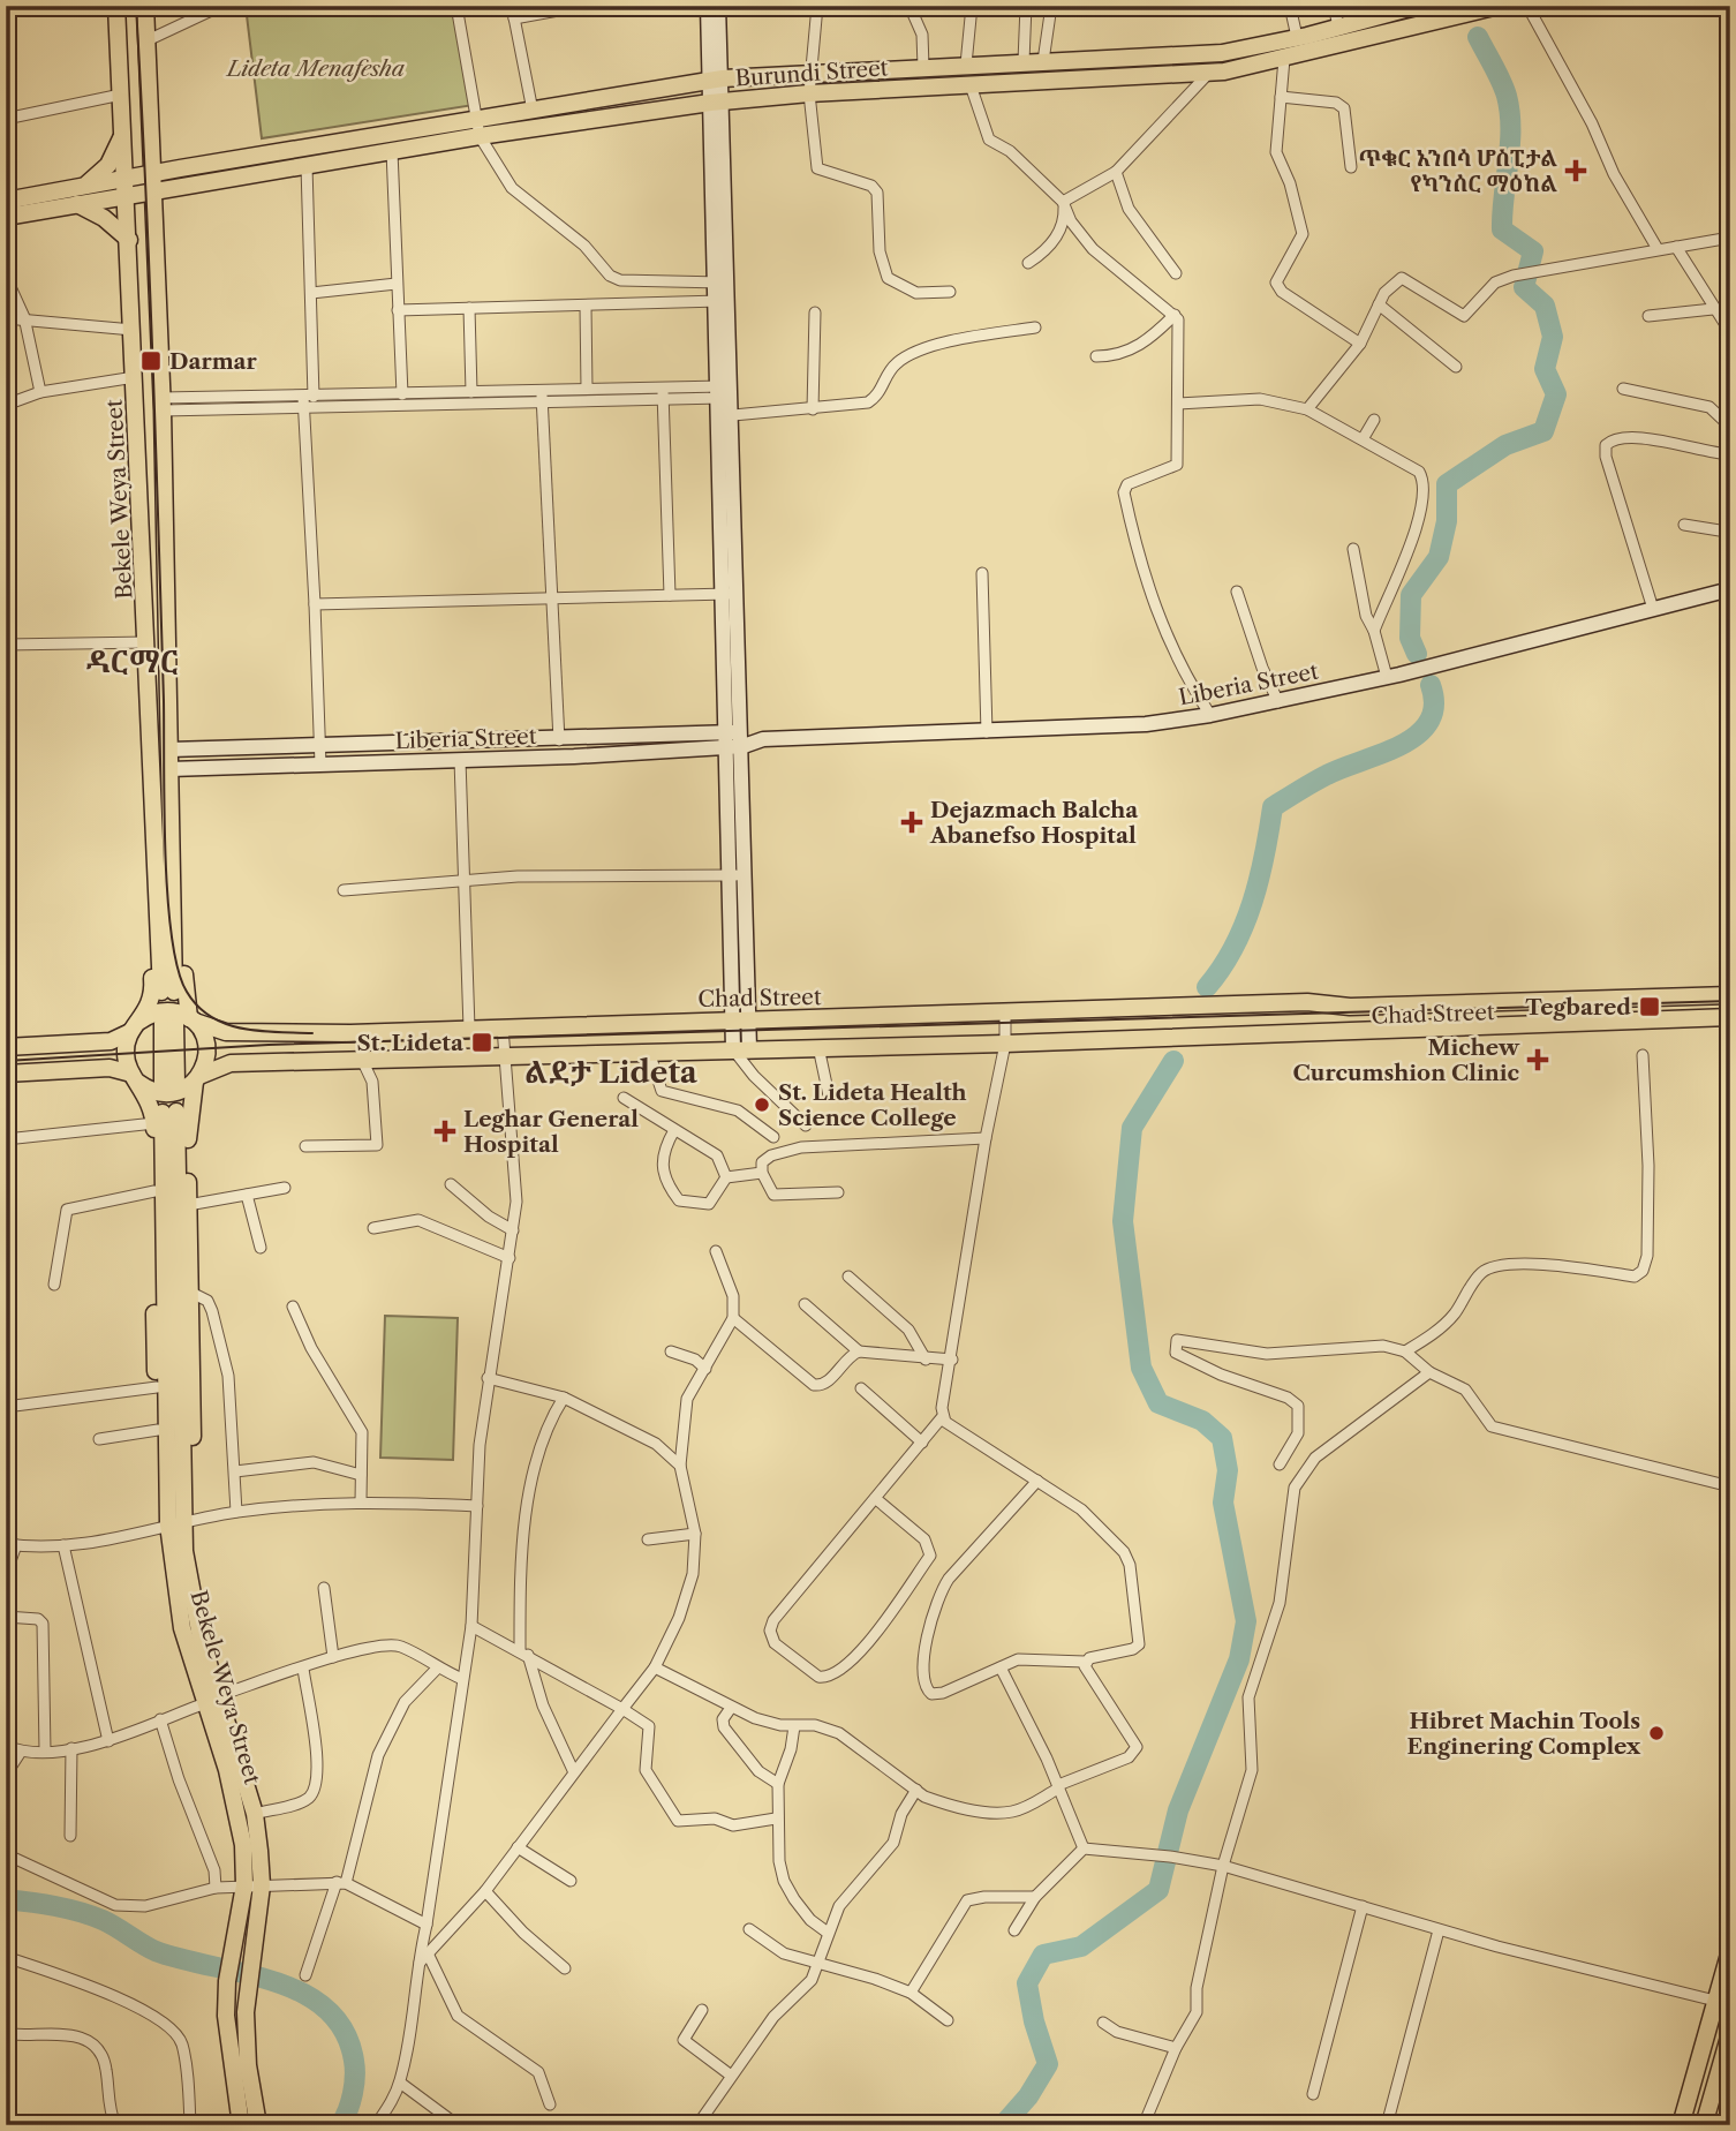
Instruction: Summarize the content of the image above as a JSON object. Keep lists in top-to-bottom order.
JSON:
{
  "streets": {
    "main road": ["Burundi Street", "Bekele Weya Street", "Chad Street"],
    "street": ["Liberia Street"]
  },
  "crossings": [
    ["Burundi Street", "Bekele Weya Street"],
    ["Bekele Weya Street", "Liberia Street"]
  ],
  "districts": ["ዳርማር", "ልደታ Lideta"],
  "parks": ["Lideta Menafesha"],
  "places": {
    "health": [
      "ጥቁር አንበሳ ሆስፒታል የካንሰር ማዕከል",
      "Dejazmach Balcha Abanefso Hospital",
      "Michew Curcumshion Clinic",
      "Leghar General Hospital"
    ],
    "transit": ["Darmar", "Tegbared", "St. Lideta"],
    "other": ["St. Lideta Health Science College", "Hibret Machin Tools Enginering Complex"]
  }
}
